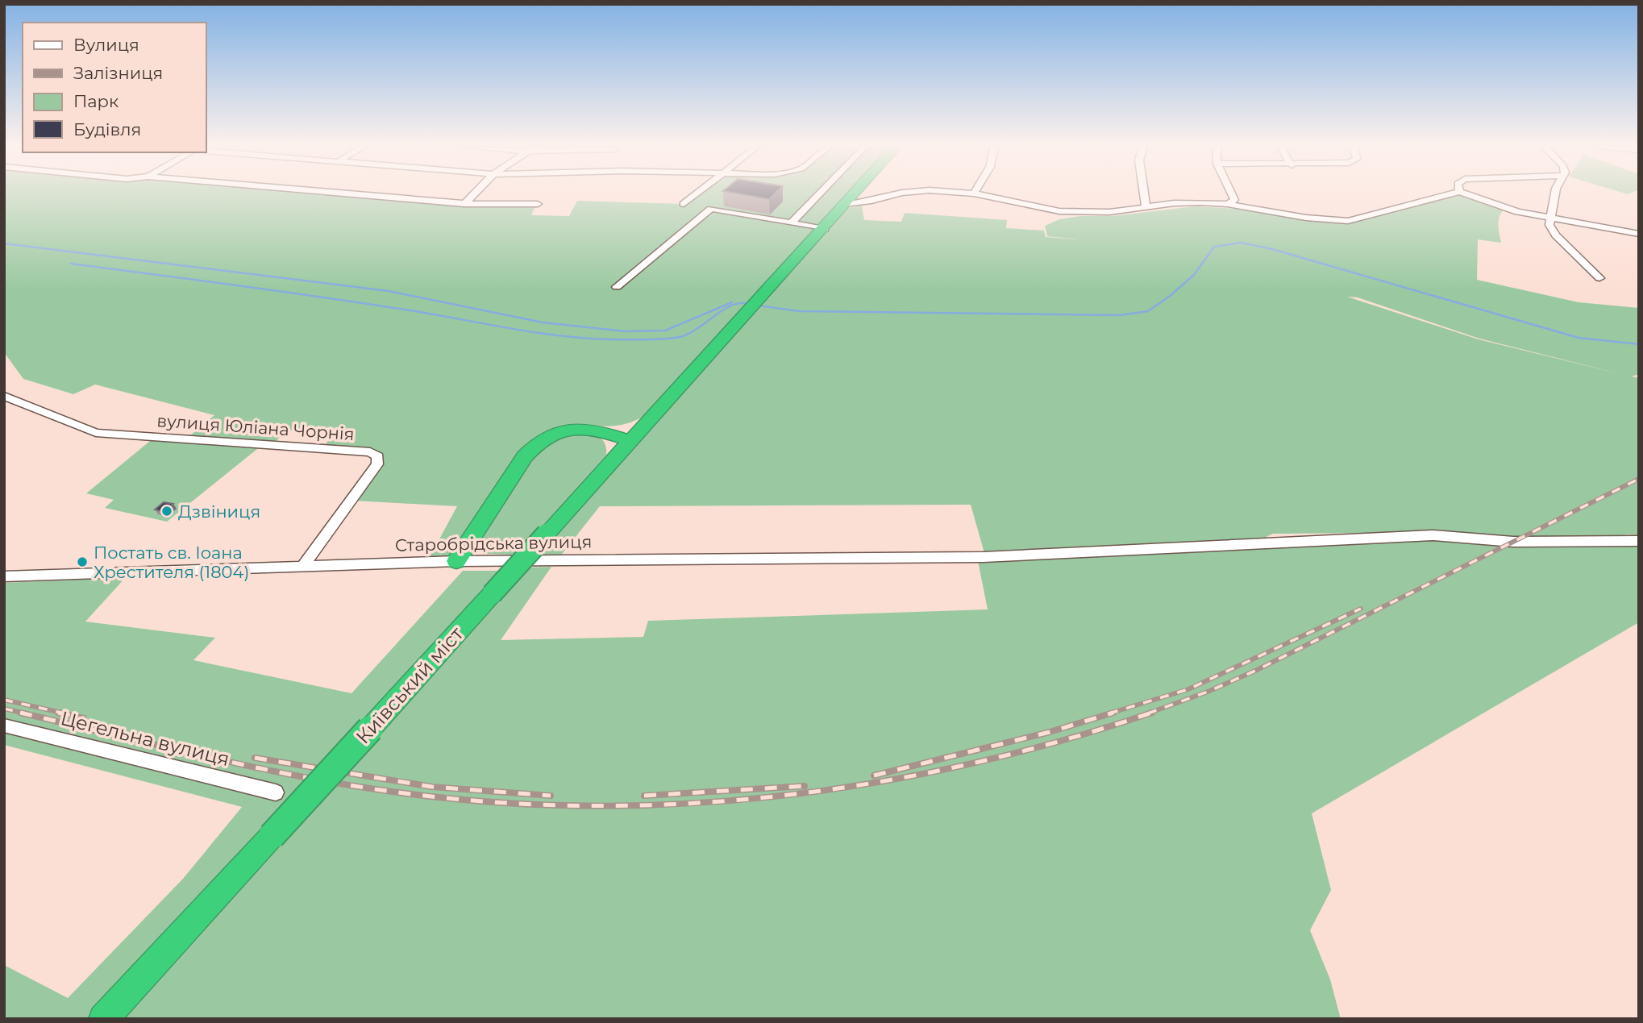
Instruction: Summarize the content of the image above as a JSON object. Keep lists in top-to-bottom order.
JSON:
{
  "streets": {
    "highway": ["Київський міст"],
    "street": ["вулиця Юліана Чорнія", "Старобрідська вулиця", "Цегельна вулиця"]
  },
  "crossings": [
    ["вулиця Юліана Чорнія", "Старобрідська вулиця"]
  ],
  "places": ["Дзвіниця", "Постать св. Іоана Хрестителя (1804)"],
  "legend": [
    "Вулиця",
    "Залізниця",
    "Парк",
    "Будівля"
  ]
}
